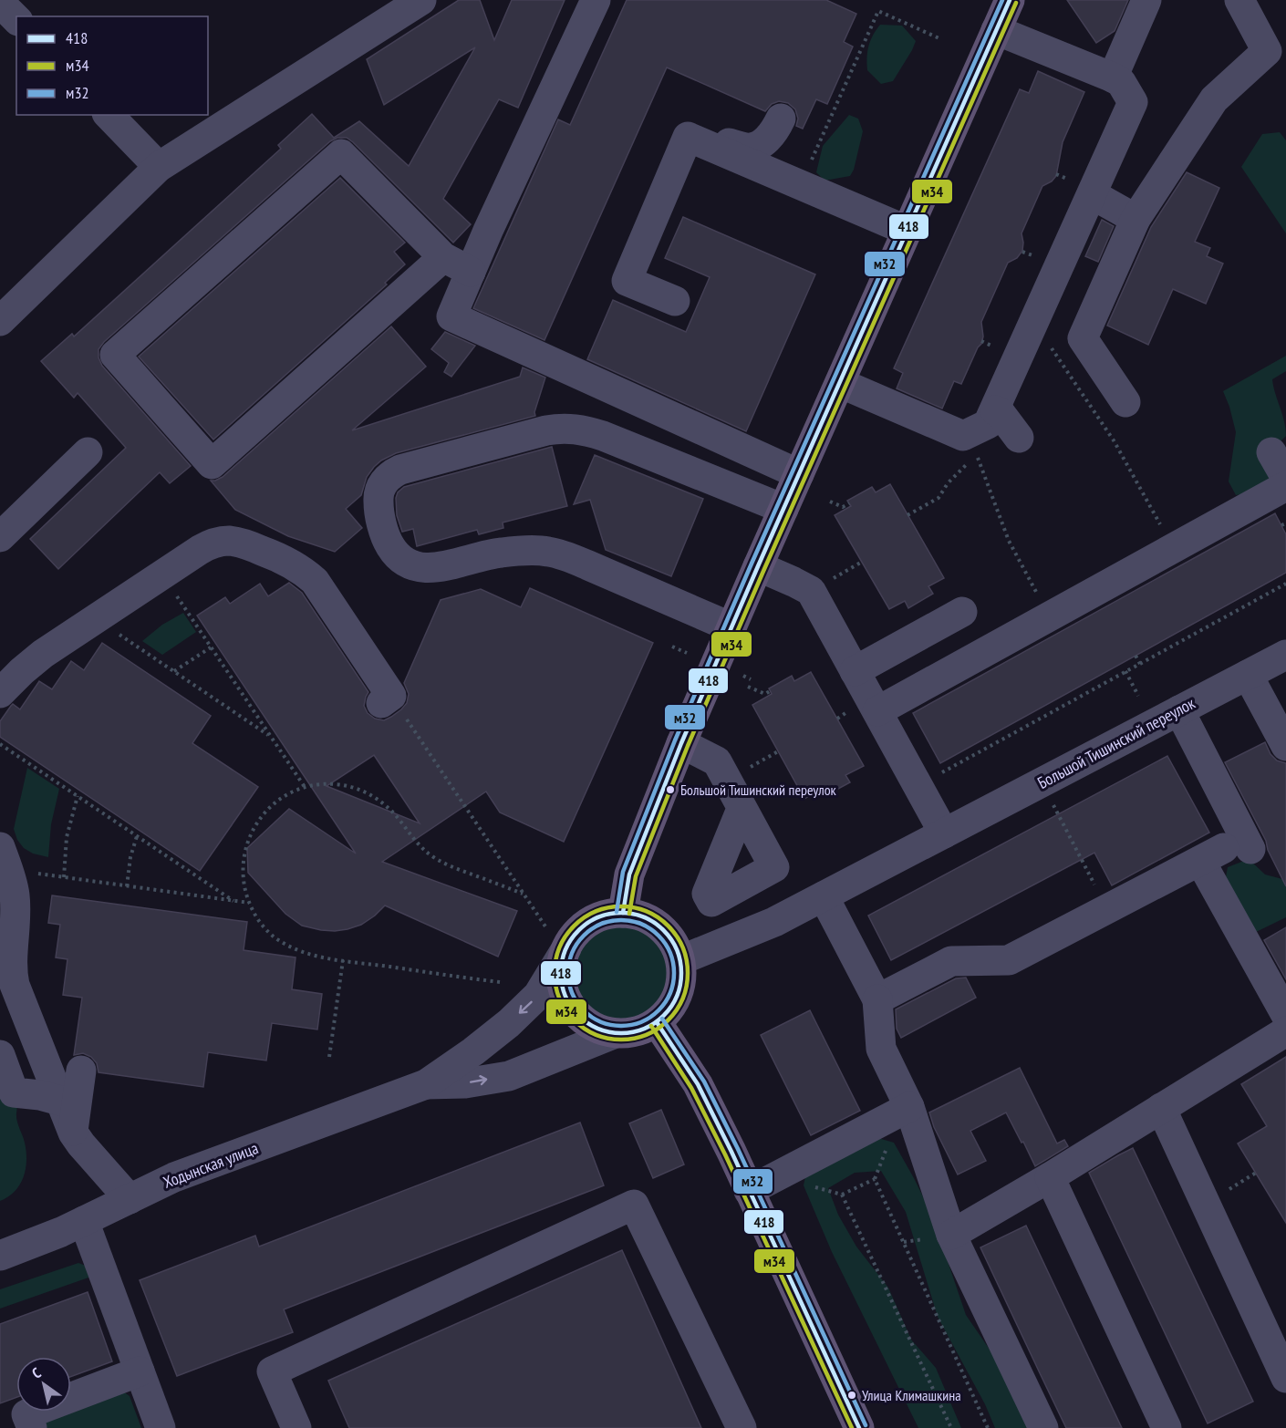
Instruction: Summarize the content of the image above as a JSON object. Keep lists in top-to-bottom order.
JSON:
{
  "streets": {
    "street": ["Большой Тишинский переулок", "Ходынская улица"]
  },
  "crossings": [
    ["Большой Тишинский переулок", "Ходынская улица"]
  ],
  "places": ["Большой Тишинский переулок", "Улица Климашкина"],
  "lines": ["transit line 418", "transit line м32", "transit line м34"],
  "legend": ["418", "м34", "м32"],
  "north": "top left"
}
